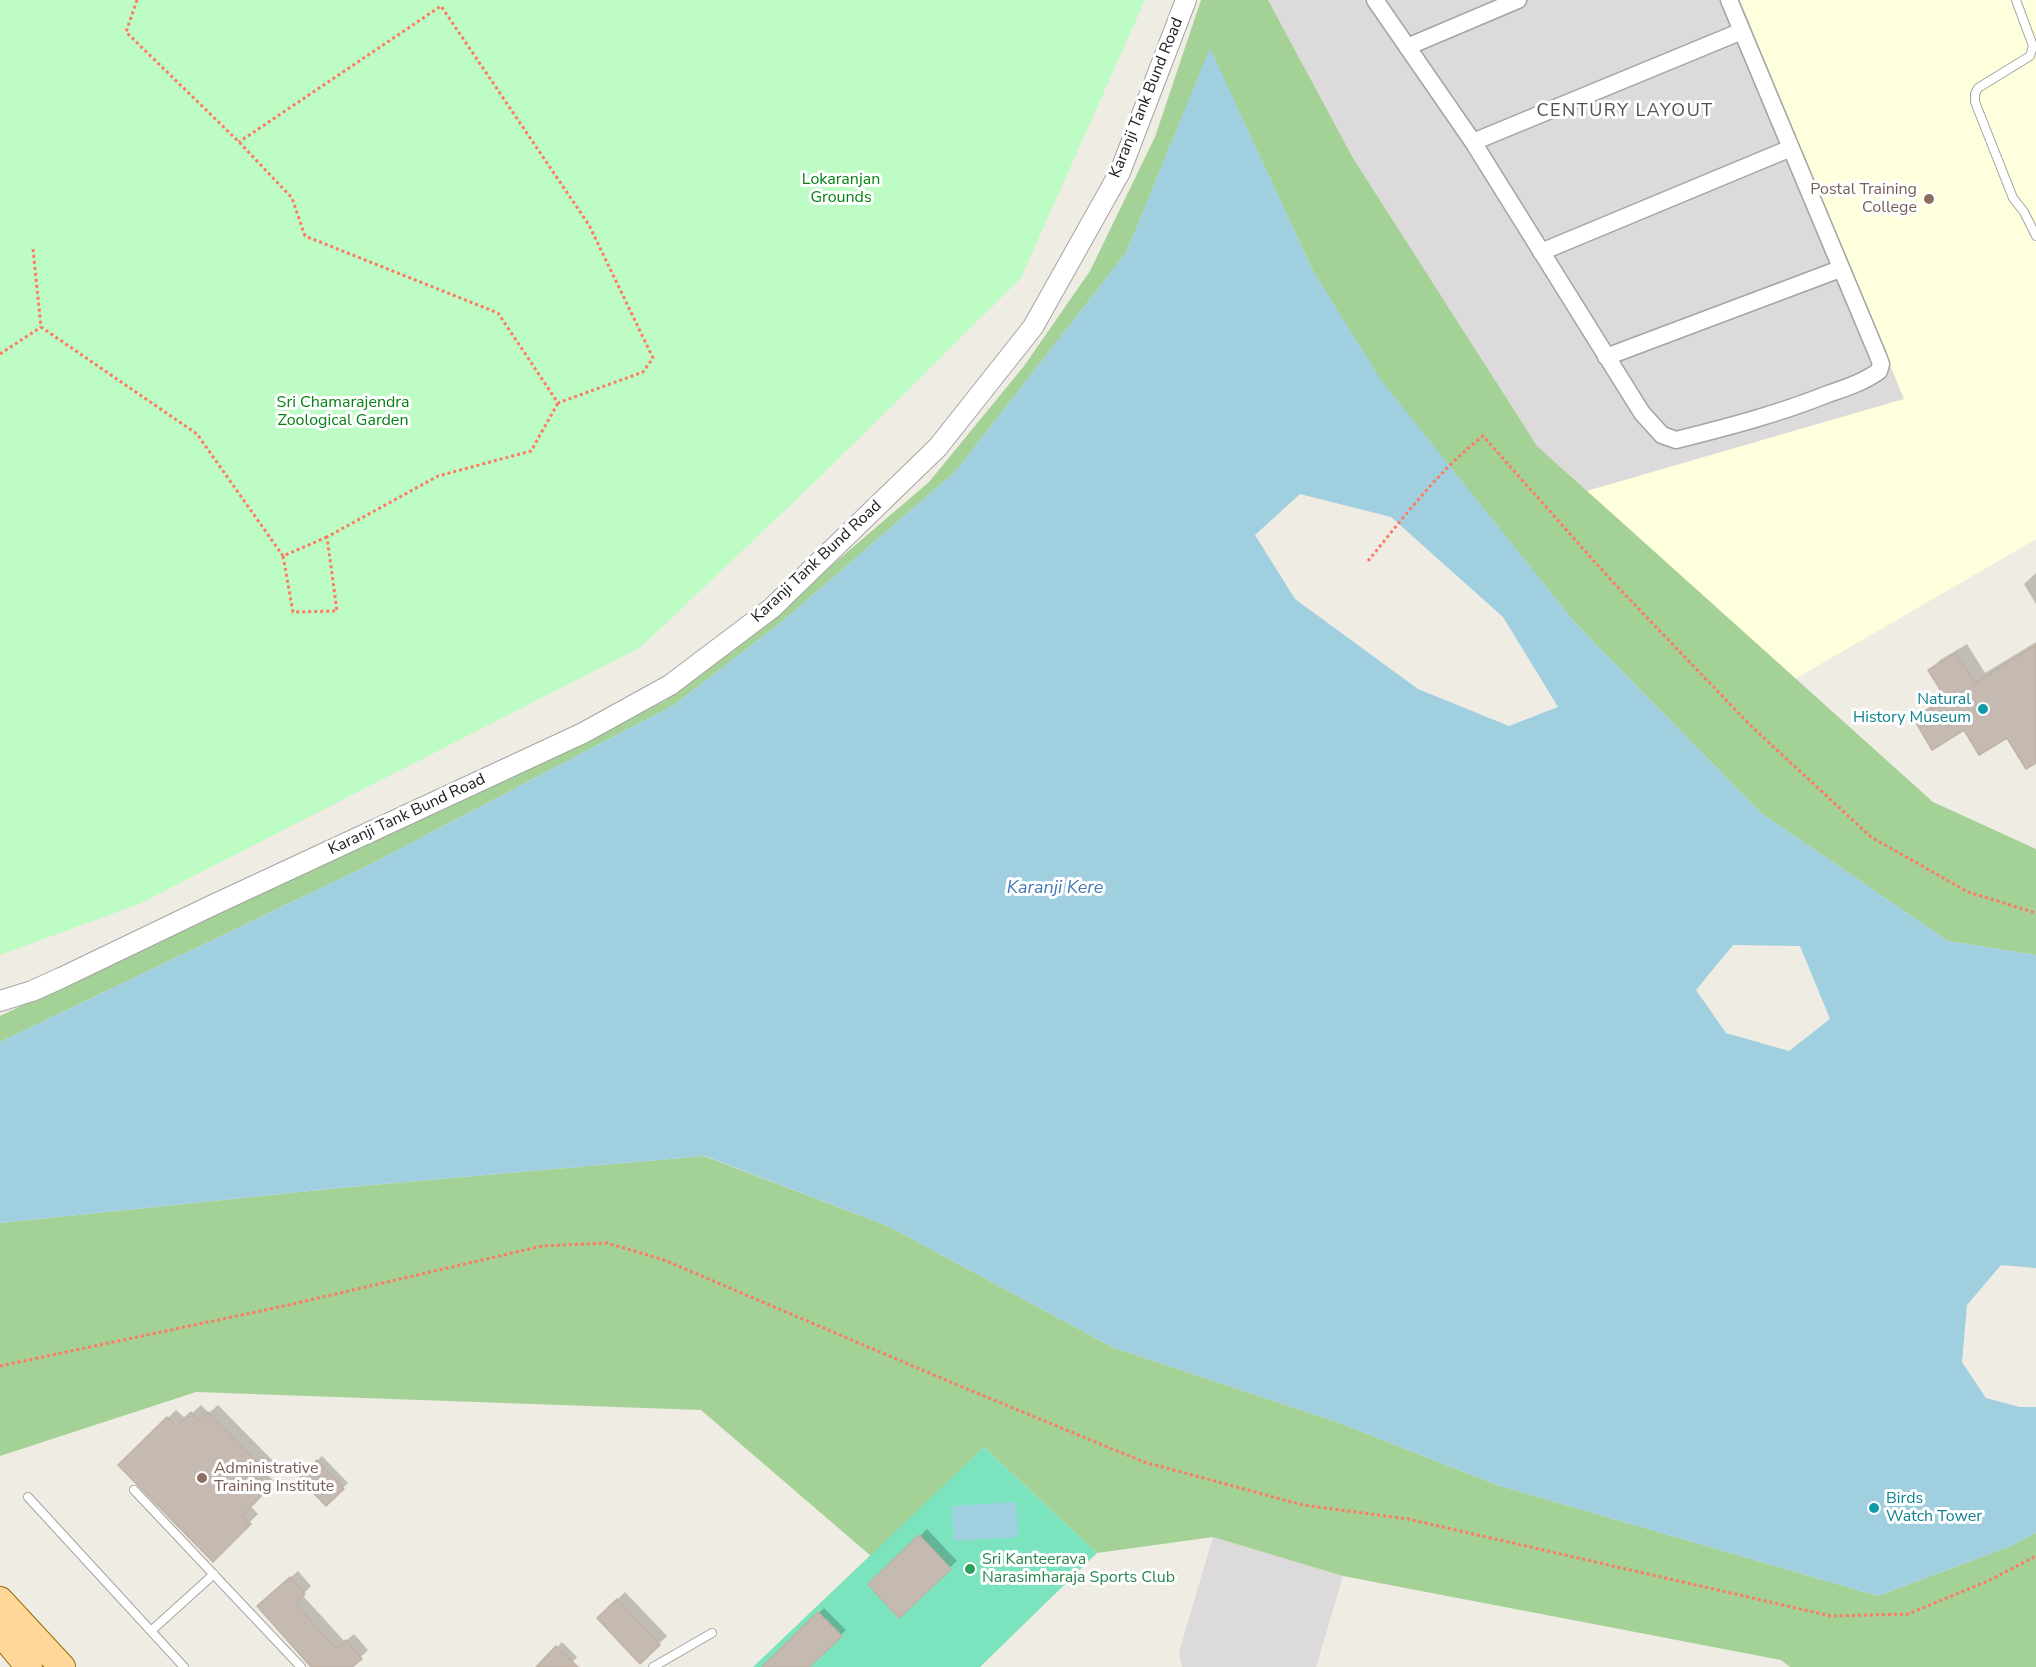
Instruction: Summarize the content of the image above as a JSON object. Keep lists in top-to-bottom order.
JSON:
{
  "streets": {
    "street": ["Karanji Tank Bund Road"]
  },
  "districts": ["CENTURY LAYOUT"],
  "water": ["Karanji Kere"],
  "parks": ["Lokaranjan Grounds", "Sri Chamarajendra Zoological Garden"],
  "places": [
    "Postal Training College",
    "Natural History Museum",
    "Administrative Training Institute",
    "Birds Watch Tower",
    "Sri Kanteerava Narasimharaja Sports Club"
  ]
}
